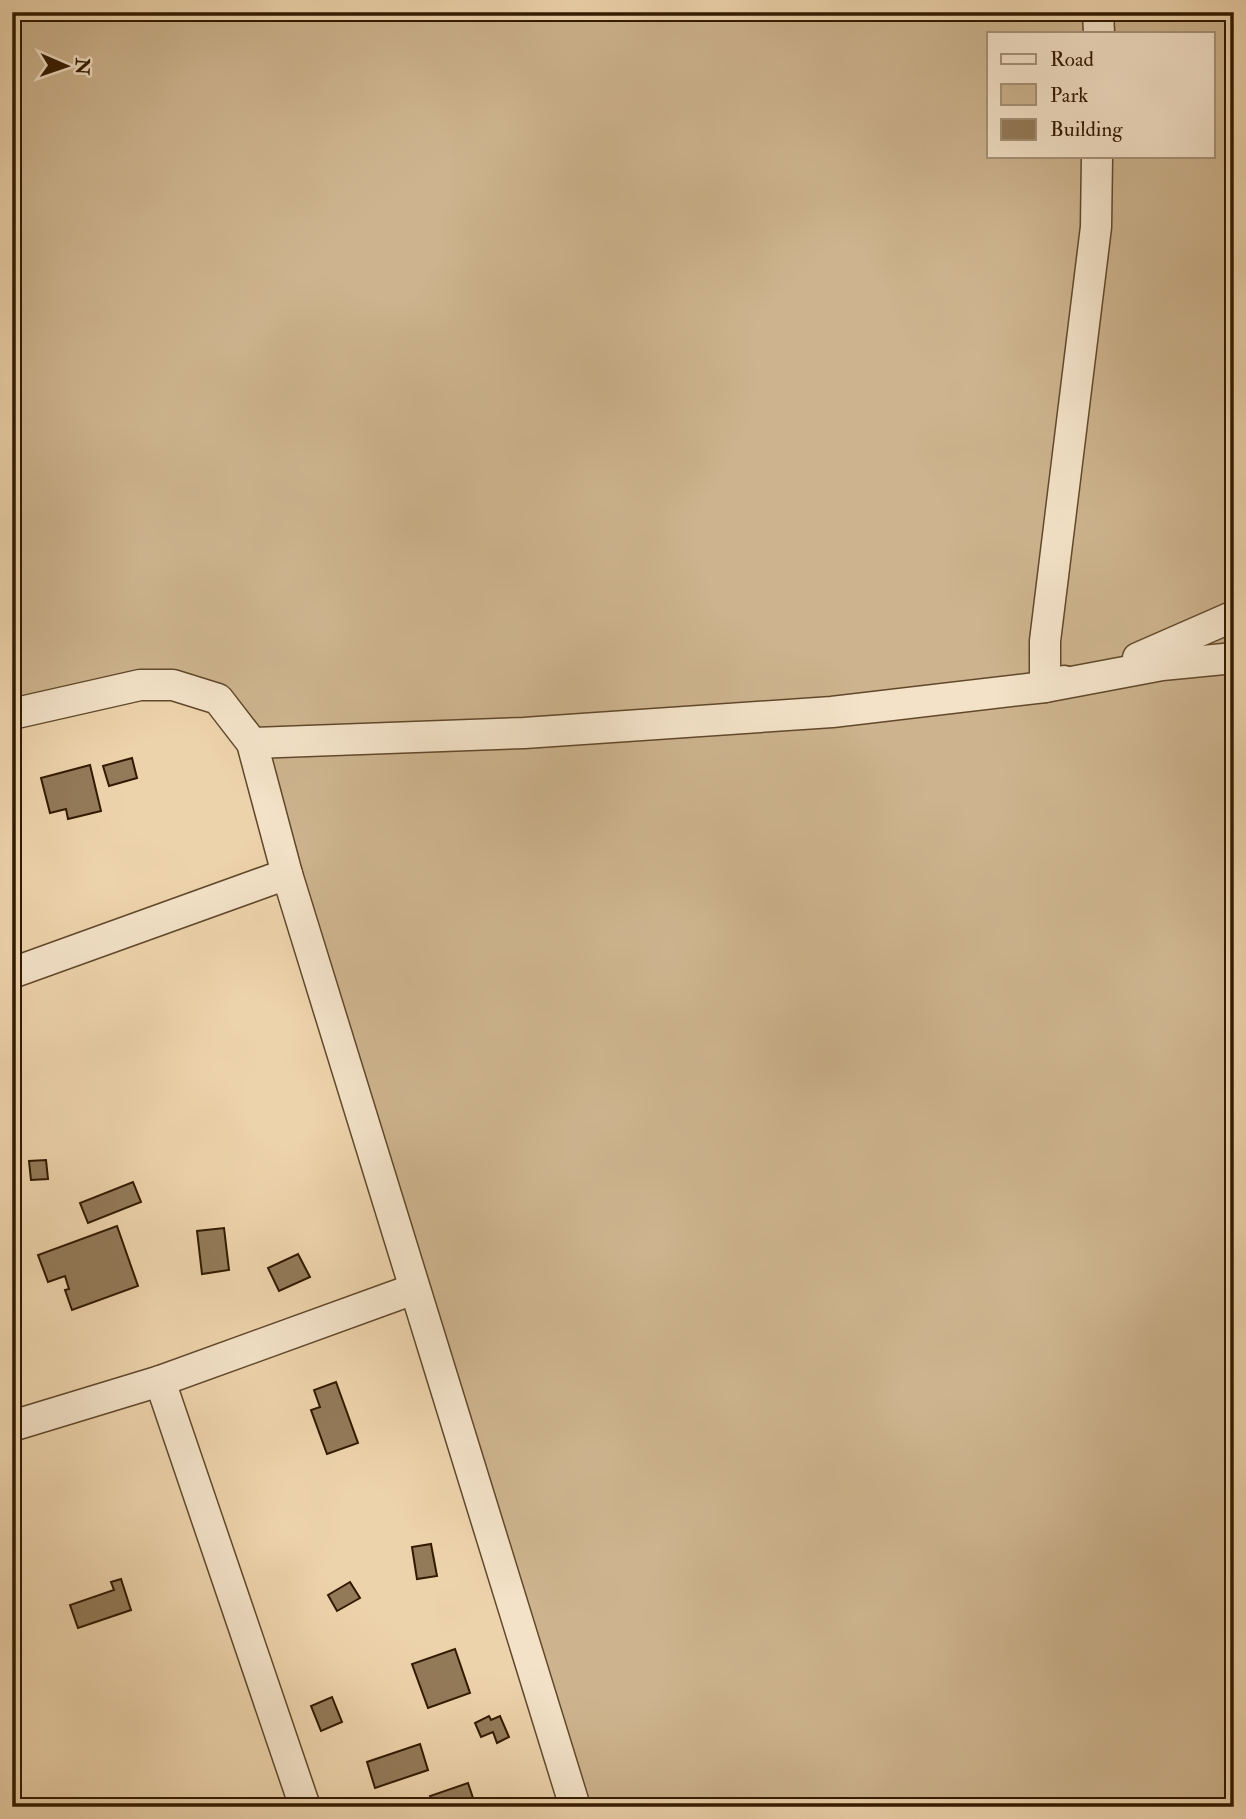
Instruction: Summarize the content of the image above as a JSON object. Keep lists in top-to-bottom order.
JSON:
{
  "legend": ["Road", "Park", "Building"],
  "north": "right"
}
